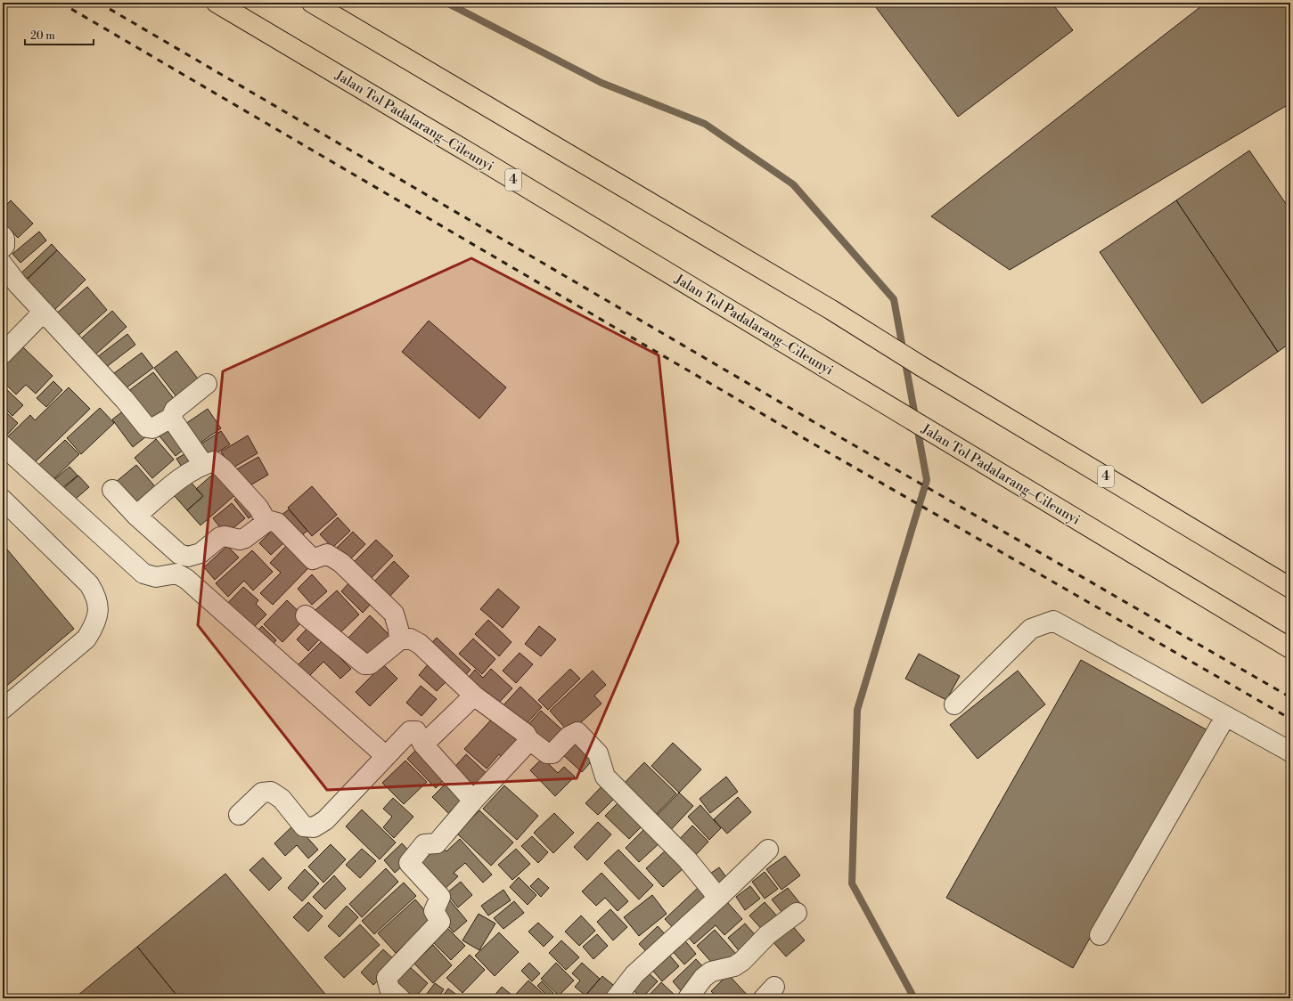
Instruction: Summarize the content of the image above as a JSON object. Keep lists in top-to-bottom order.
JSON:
{
  "streets": {
    "highway": ["Jalan Tol Padalarang–Cileunyi", "4"]
  },
  "scale_bar": "20 m"
}
